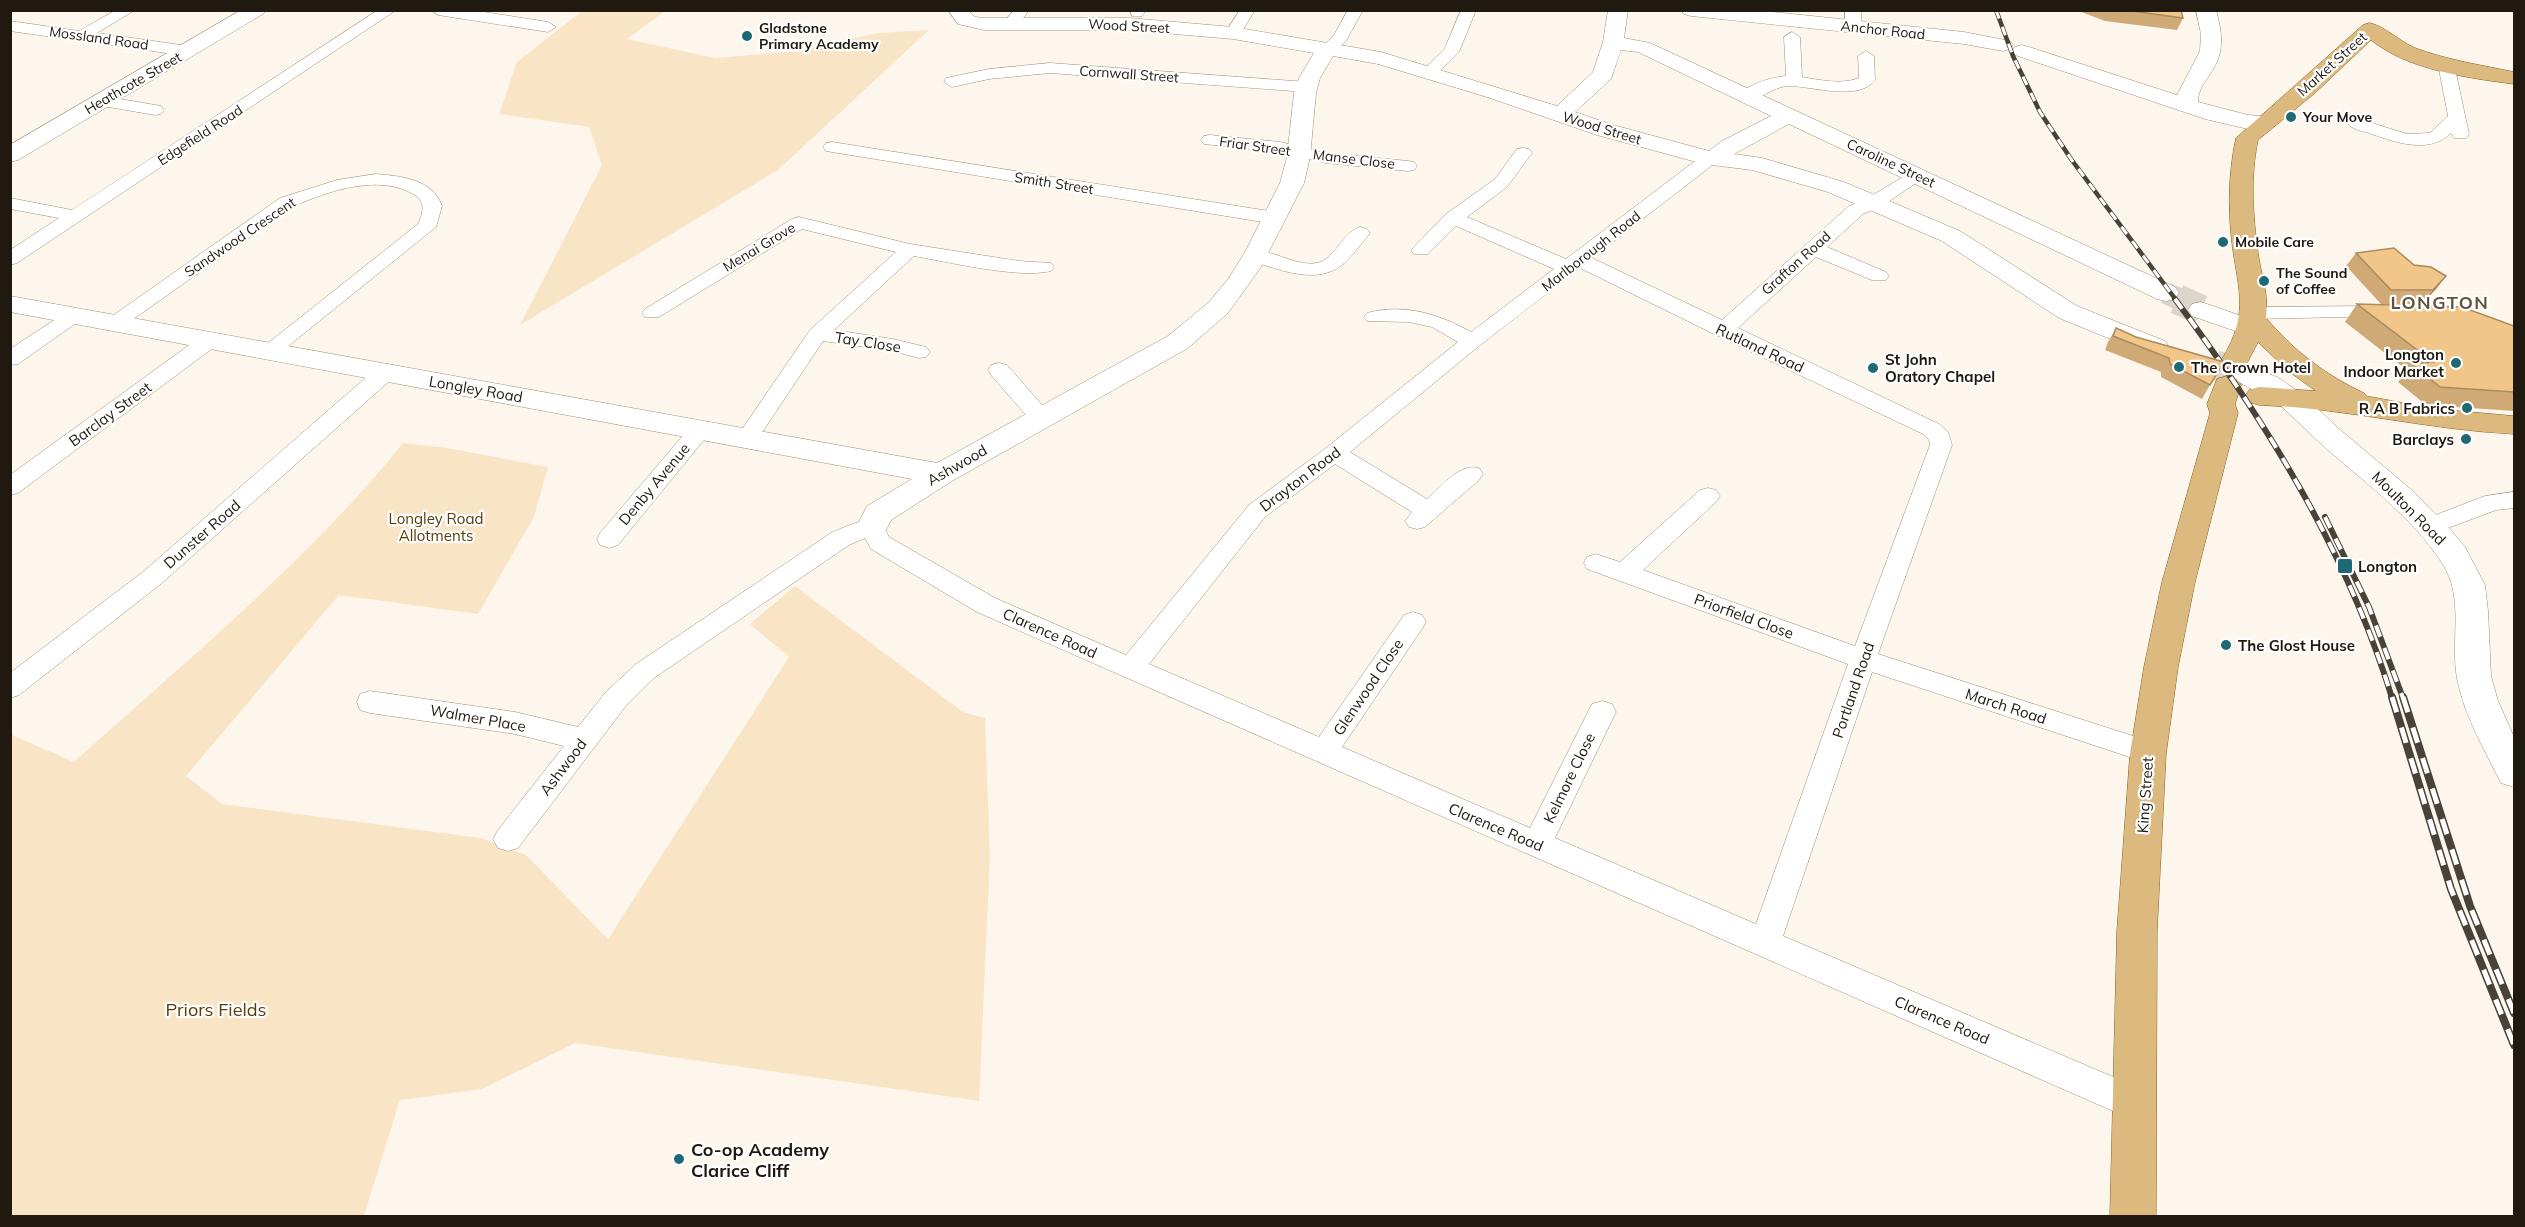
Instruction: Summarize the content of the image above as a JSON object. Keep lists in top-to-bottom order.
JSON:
{
  "streets": {
    "main road": ["Market Street", "King Street"],
    "street": [
      "Wood Street",
      "Anchor Road",
      "Mossland Road",
      "Cornwall Street",
      "Heathcote Street",
      "Edgefield Road",
      "Friar Street",
      "Manse Close",
      "Caroline Street",
      "Smith Street",
      "Sandwood Crescent",
      "Menai Grove",
      "Marlborough Road",
      "Grafton Road",
      "Tay Close",
      "Rutland Road",
      "Longley Road",
      "Barclay Street",
      "Ashwood",
      "Drayton Road",
      "Denby Avenue",
      "Moulton Road",
      "Dunster Road",
      "Priorfield Close",
      "Clarence Road",
      "Glenwood Close",
      "Portland Road",
      "March Road",
      "Walmer Place",
      "Kelmore Close"
    ]
  },
  "crossings": [
    ["Wood Street", "Marlborough Road"],
    ["Wood Street", "Grafton Road"],
    ["Wood Street", "Ashwood"],
    ["Anchor Road", "Market Street"],
    ["Mossland Road", "Heathcote Street"],
    ["Cornwall Street", "Ashwood"],
    ["Friar Street", "Manse Close"],
    ["Friar Street", "Ashwood"],
    ["Manse Close", "Ashwood"],
    ["Caroline Street", "Grafton Road"],
    ["Smith Street", "Ashwood"],
    ["Sandwood Crescent", "Longley Road"],
    ["Marlborough Road", "Rutland Road"],
    ["Marlborough Road", "Drayton Road"],
    ["Grafton Road", "Rutland Road"],
    ["Rutland Road", "Portland Road"],
    ["Longley Road", "Barclay Street"],
    ["Longley Road", "Ashwood"],
    ["Longley Road", "Denby Avenue"],
    ["Longley Road", "Dunster Road"],
    ["Ashwood", "Clarence Road"],
    ["Ashwood", "Walmer Place"],
    ["Drayton Road", "Clarence Road"],
    ["Moulton Road", "King Street"],
    ["Priorfield Close", "Portland Road"],
    ["Priorfield Close", "March Road"],
    ["Clarence Road", "Glenwood Close"],
    ["Clarence Road", "Portland Road"],
    ["Clarence Road", "Kelmore Close"],
    ["Clarence Road", "King Street"],
    ["Portland Road", "March Road"],
    ["March Road", "King Street"]
  ],
  "districts": ["LONGTON"],
  "parks": ["Longley Road Allotments", "Priors Fields"],
  "places": {
    "other": [
      "Gladstone Primary Academy",
      "Your Move",
      "Mobile Care",
      "The Sound of Coffee",
      "Longton Indoor Market",
      "The Crown Hotel",
      "St John Oratory Chapel",
      "R A B Fabrics",
      "Barclays",
      "The Glost House",
      "Co-op Academy Clarice Cliff"
    ],
    "transit": ["Longton"]
  }
}
